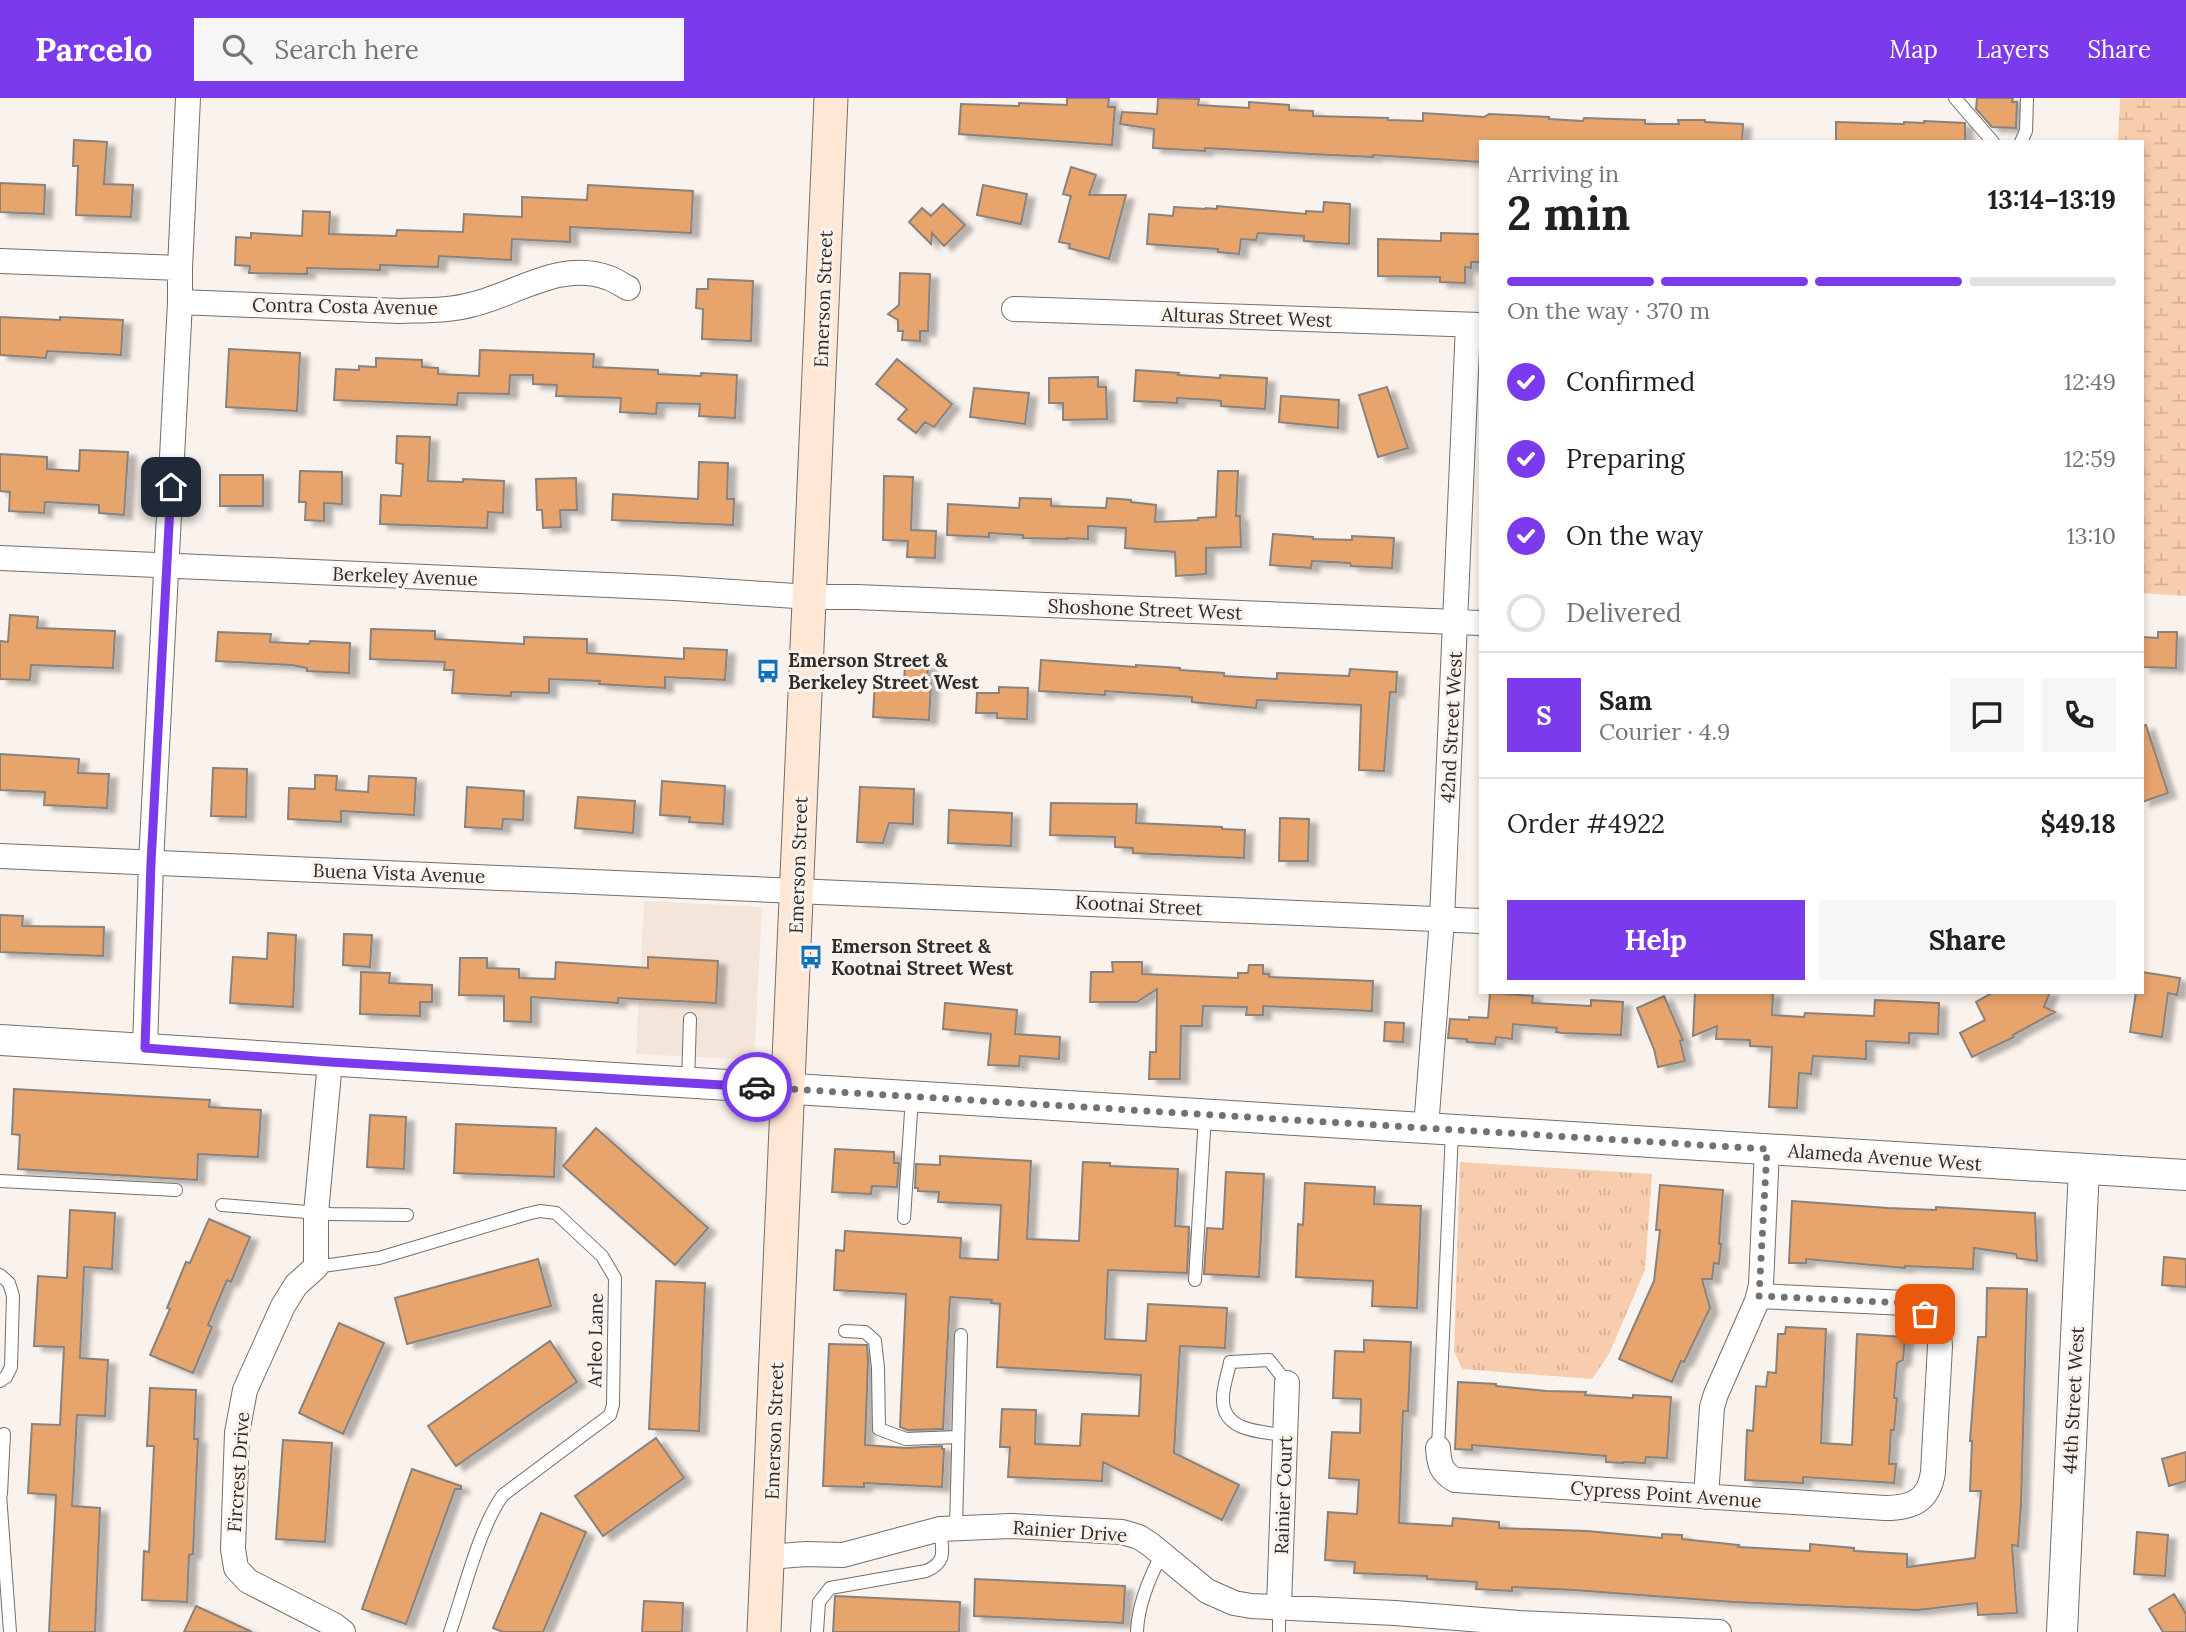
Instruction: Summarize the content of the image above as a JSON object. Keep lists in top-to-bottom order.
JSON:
{
  "streets": {
    "main road": ["Emerson Street"],
    "street": [
      "Contra Costa Avenue",
      "Alturas Street West",
      "Berkeley Avenue",
      "Shoshone Street West",
      "42nd Street West",
      "Buena Vista Avenue",
      "Kootnai Street",
      "Alameda Avenue West",
      "44th Street West",
      "Fircrest Drive",
      "Cypress Point Avenue",
      "Rainier Court",
      "Rainier Drive"
    ],
    "lane": ["Arleo Lane"]
  },
  "crossings": [
    ["Emerson Street", "Berkeley Avenue"],
    ["Emerson Street", "Shoshone Street West"],
    ["Emerson Street", "Buena Vista Avenue"],
    ["Emerson Street", "Kootnai Street"],
    ["Emerson Street", "Alameda Avenue West"],
    ["Emerson Street", "Rainier Drive"],
    ["Alturas Street West", "42nd Street West"],
    ["Berkeley Avenue", "Shoshone Street West"],
    ["Shoshone Street West", "42nd Street West"],
    ["42nd Street West", "Kootnai Street"],
    ["42nd Street West", "Alameda Avenue West"],
    ["Buena Vista Avenue", "Kootnai Street"],
    ["Alameda Avenue West", "44th Street West"],
    ["Arleo Lane", "Fircrest Drive"],
    ["Rainier Court", "Rainier Drive"]
  ],
  "places": {
    "bus stop": ["Emerson Street & Berkeley Street West", "Emerson Street & Kootnai Street West"]
  },
  "page": {
    "header": "Parcelo",
    "search": "Search here",
    "nav": ["Map", "Layers", "Share"],
    "heading": ["2 min", "Arriving in", "13:14–13:19"],
    "panel": [
      "Sam",
      "Courier · 4.9",
      "Order #4922",
      "$49.18"
    ],
    "bar": "On the way · 370 m",
    "list": [
      ["Confirmed", "12:49"],
      ["Preparing", "12:59"],
      ["On the way", "13:10"],
      "Delivered"
    ],
    "round": "S",
    "buttons": ["Help", "Share"]
  }
}
